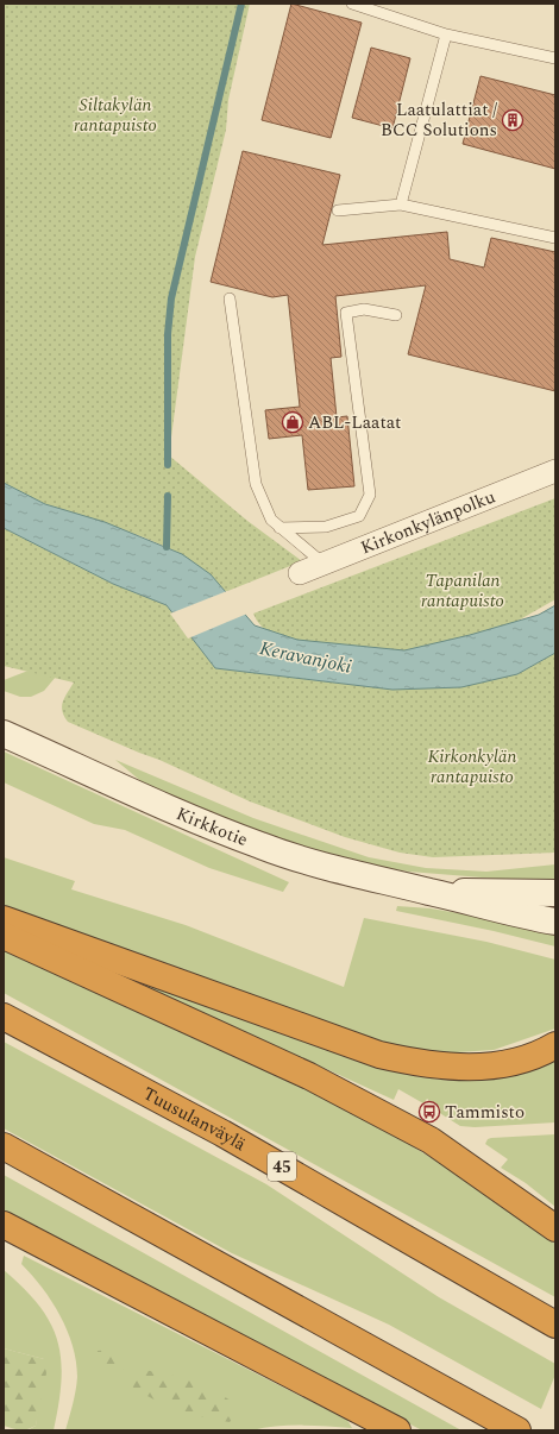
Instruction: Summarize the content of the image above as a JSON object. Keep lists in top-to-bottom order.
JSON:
{
  "streets": {
    "highway": ["Tuusulanväylä", "45"],
    "street": ["Kirkonkylänpolku", "Kirkkotie"]
  },
  "water": ["Keravanjoki"],
  "parks": ["Siltakylän rantapuisto", "Tapanilan rantapuisto", "Kirkonkylän rantapuisto"],
  "places": {
    "building": ["Laatulattiat / BCC Solutions"],
    "shop": ["ABL-Laatat"],
    "bus stop": ["Tammisto"]
  }
}
